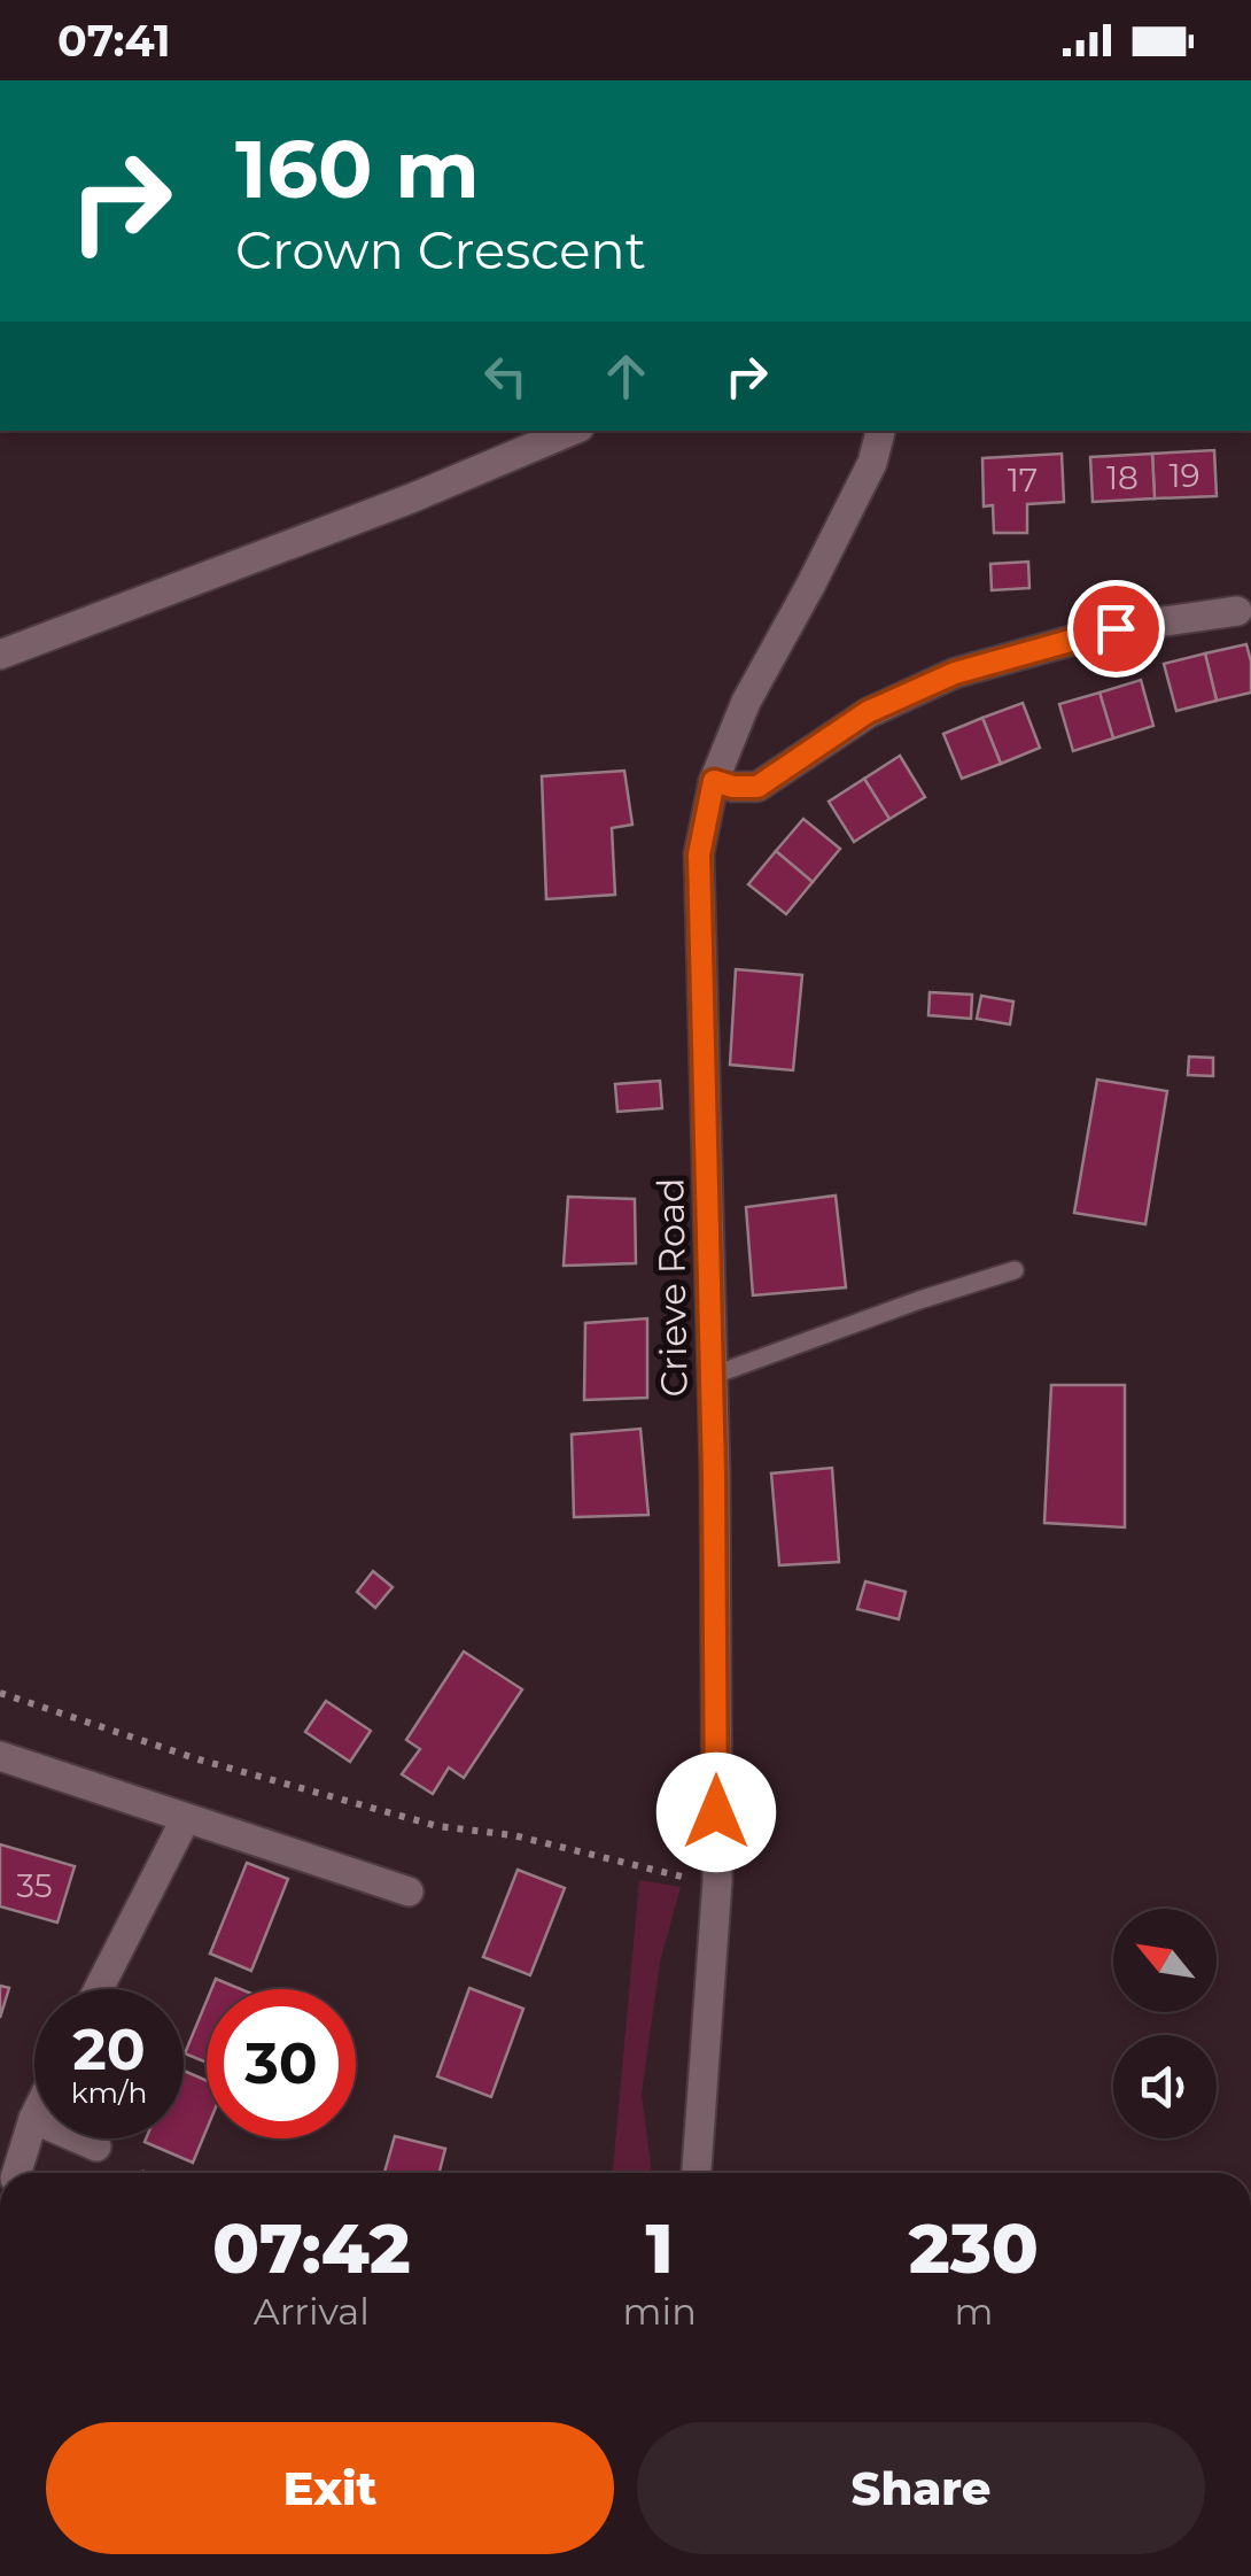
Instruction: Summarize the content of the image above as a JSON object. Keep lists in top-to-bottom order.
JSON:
{
  "streets": {
    "street": ["Crieve Road"]
  },
  "house_numbers": [
    "19",
    "18",
    "17",
    "35"
  ],
  "north": "top left",
  "page": {
    "status": "07:41",
    "turn": ["160 m", "Crown Crescent"],
    "speed": "20 km/h",
    "limit": "30",
    "eta": [
      "07:42",
      "Arrival",
      "1",
      "min",
      "230",
      "m"
    ],
    "buttons": ["Exit", "Share"]
  }
}
